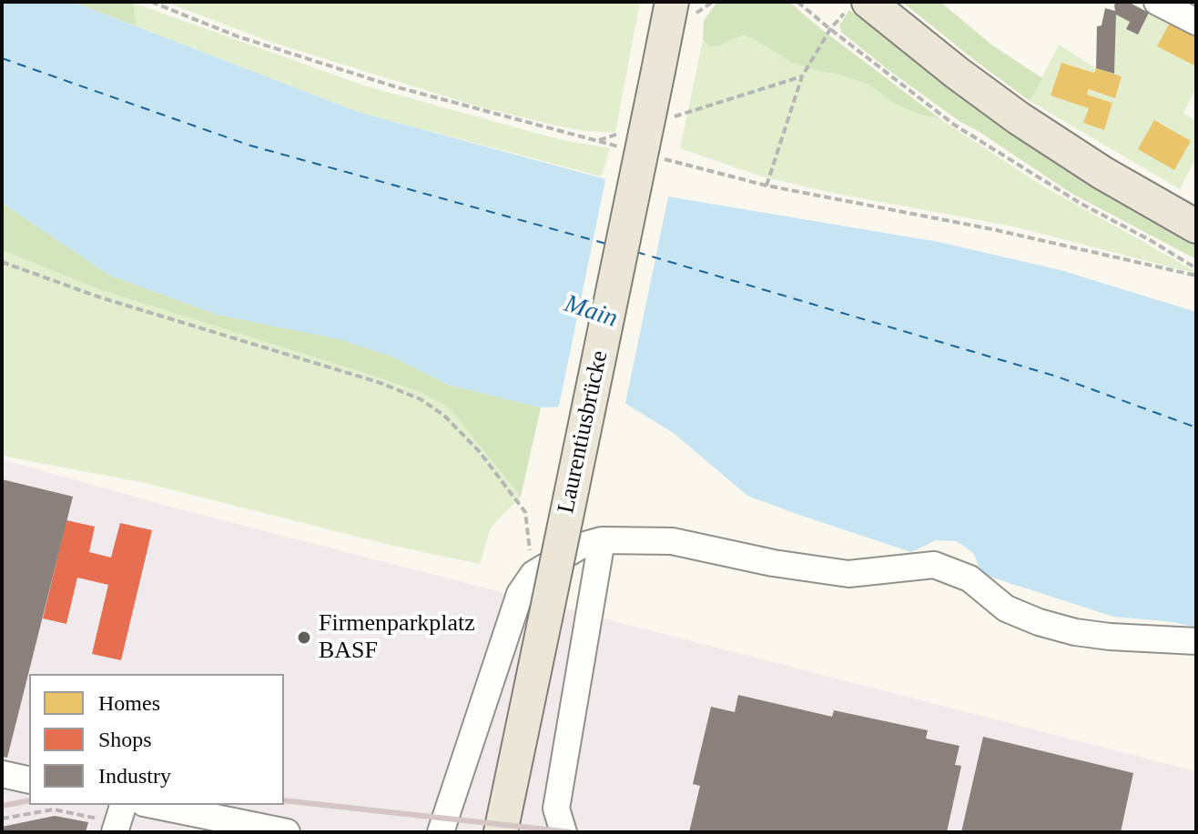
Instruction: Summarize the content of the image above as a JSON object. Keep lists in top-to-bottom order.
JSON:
{
  "streets": {
    "main road": ["Laurentiusbrücke"]
  },
  "water": ["Main"],
  "places": ["Firmenparkplatz BASF"],
  "legend": ["Homes", "Shops", "Industry"]
}
